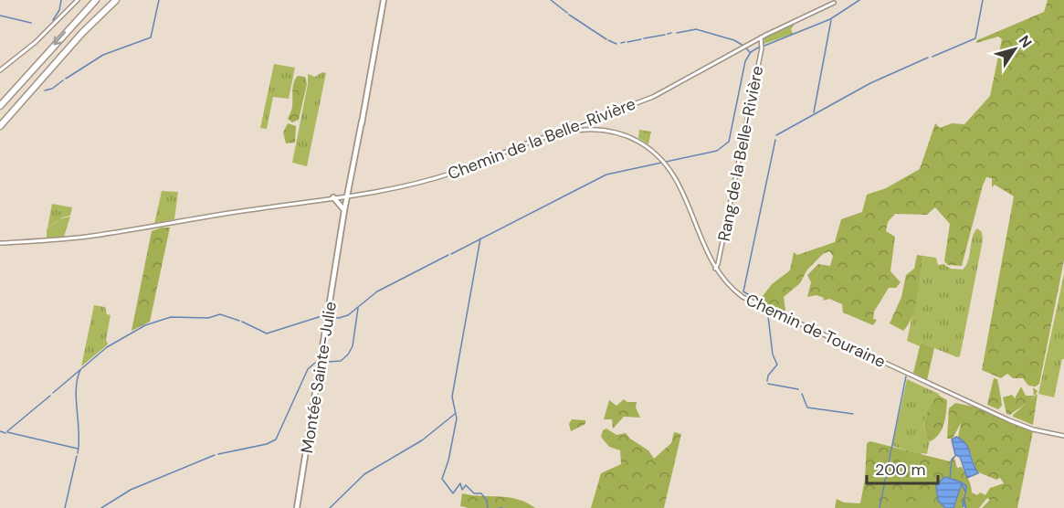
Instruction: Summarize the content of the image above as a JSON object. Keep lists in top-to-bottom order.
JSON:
{
  "streets": {
    "main road": ["Montée Sainte-Julie"],
    "street": ["Chemin de la Belle-Rivière", "Rang de la Belle-Rivière", "Chemin de Touraine"]
  },
  "crossings": [
    ["Chemin de la Belle-Rivière", "Rang de la Belle-Rivière"],
    ["Chemin de la Belle-Rivière", "Chemin de Touraine"],
    ["Chemin de la Belle-Rivière", "Montée Sainte-Julie"],
    ["Rang de la Belle-Rivière", "Chemin de Touraine"]
  ],
  "scale_bar": "200 m",
  "north": "top right"
}
